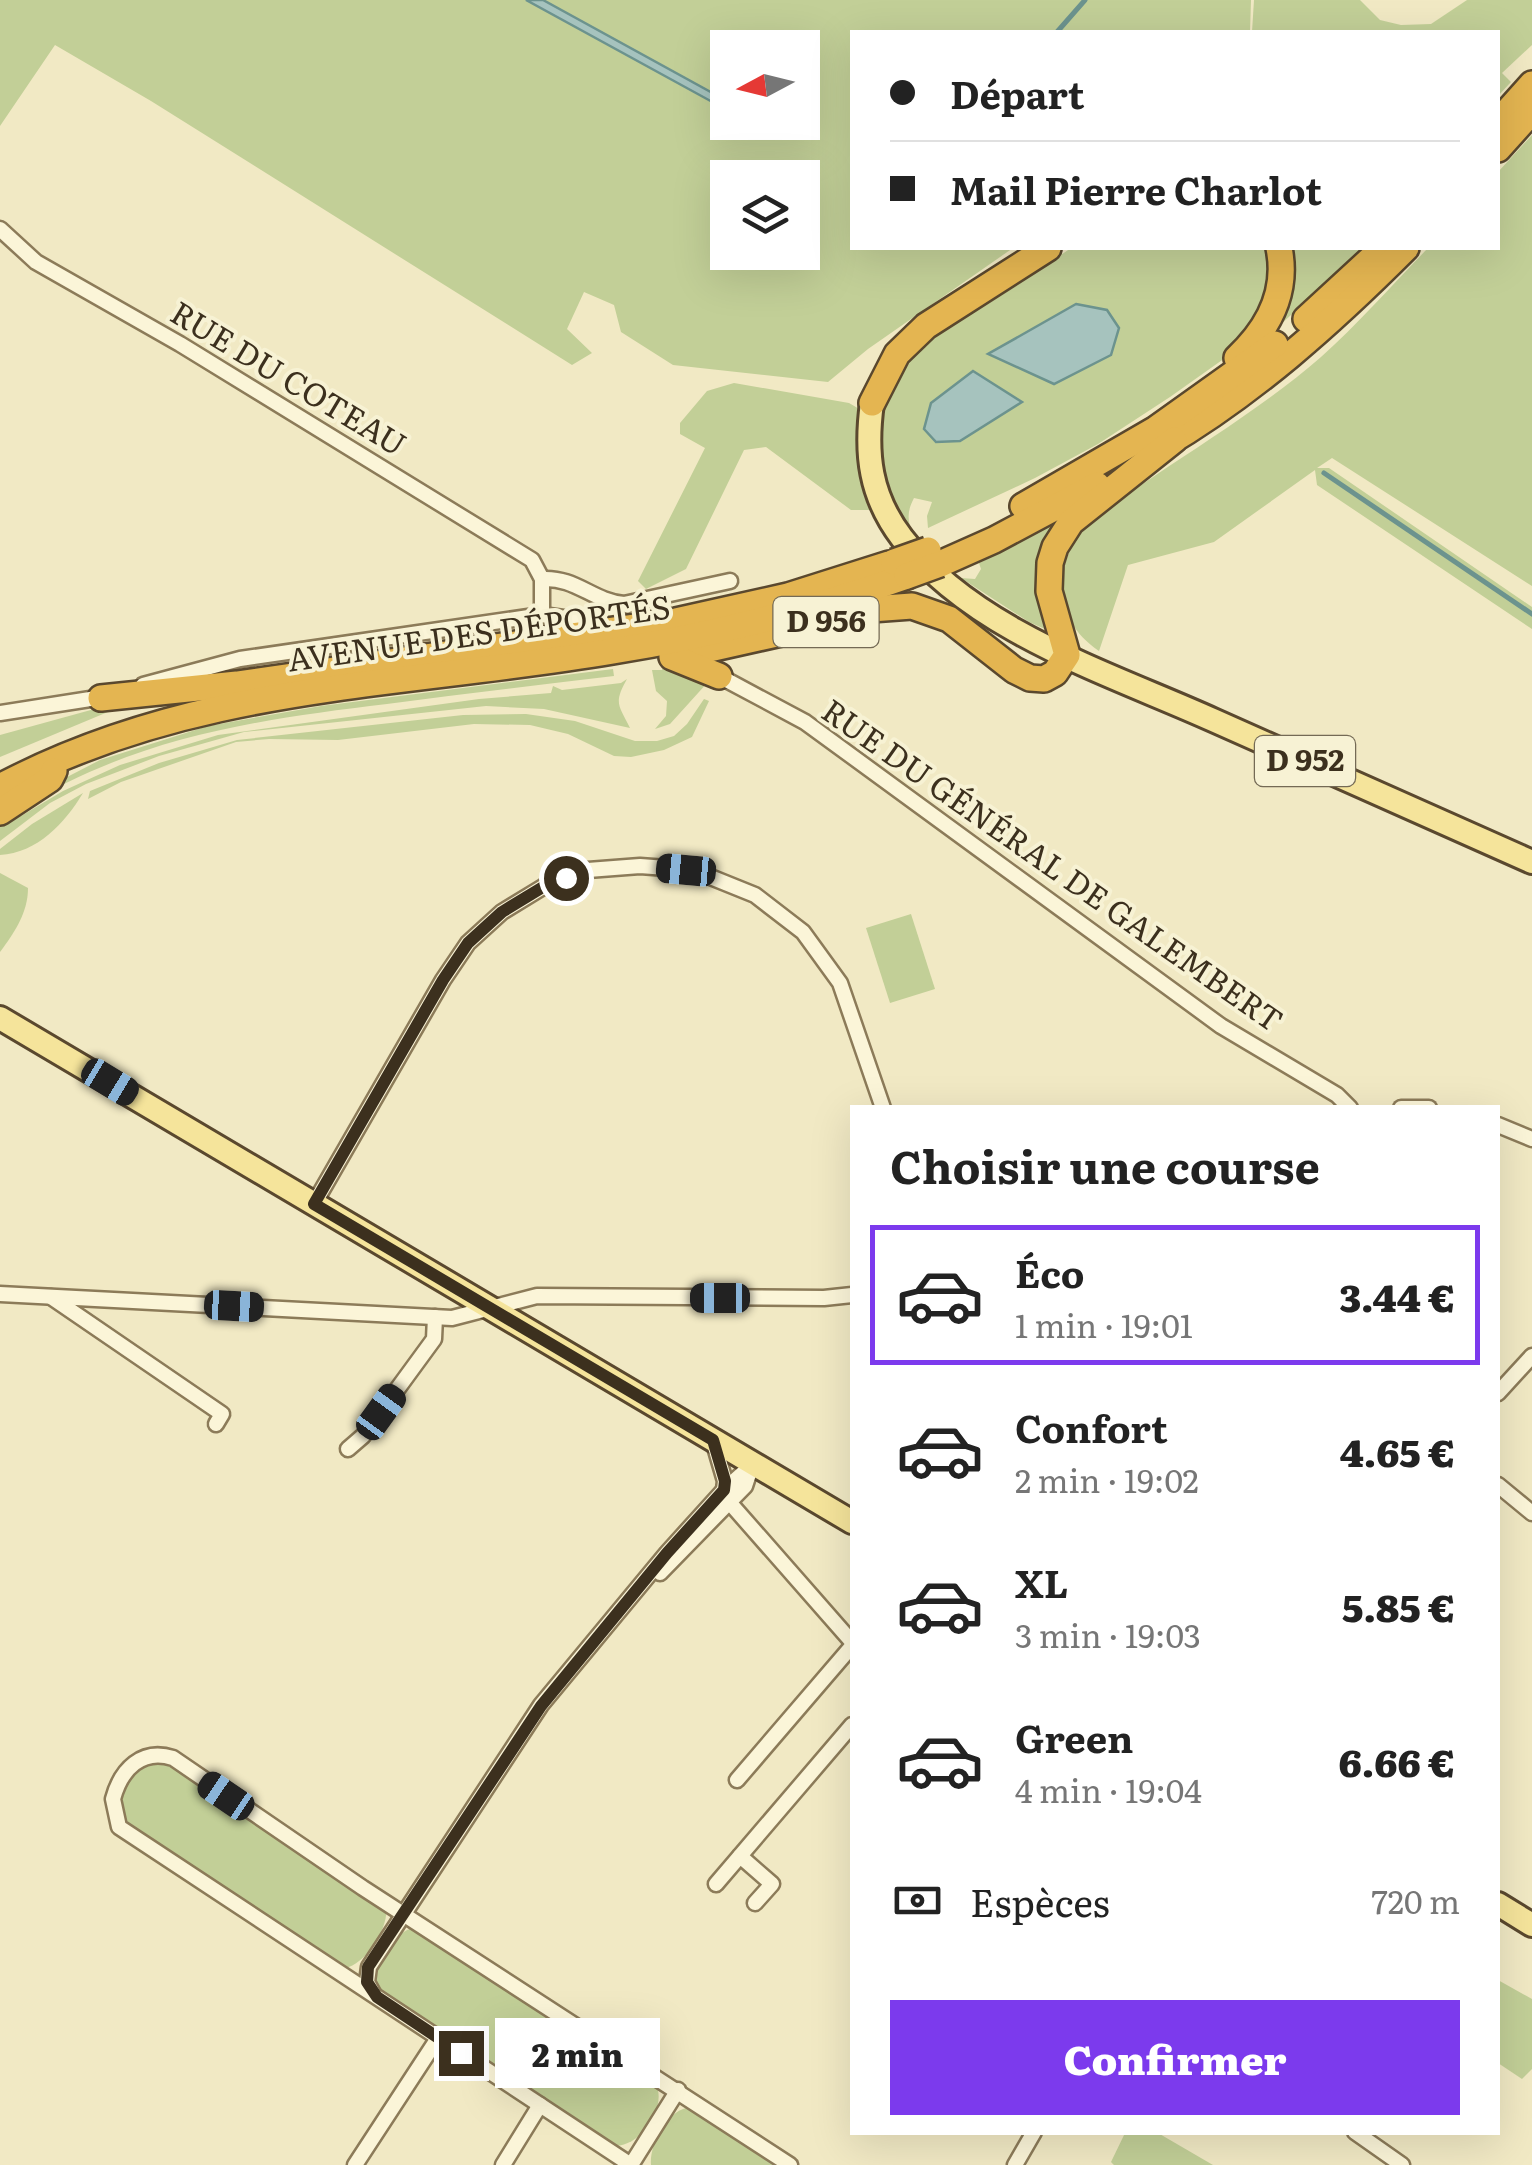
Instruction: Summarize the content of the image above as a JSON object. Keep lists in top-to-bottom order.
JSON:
{
  "streets": {
    "highway": ["D 956", "AVENUE DES DÉPORTÉS"],
    "main road": ["D 952"],
    "street": ["RUE DU COTEAU", "RUE DU GÉNÉRAL DE GALEMBERT"]
  },
  "crossings": [
    ["D 956", "AVENUE DES DÉPORTÉS"],
    ["D 956", "D 952"]
  ],
  "north": "left",
  "page": {
    "banner": ["Départ", "Mail Pierre Charlot"],
    "heading": "Choisir une course",
    "list": [
      {
        "name": "Éco",
        "note": "1 min · 19:01",
        "value": "3.44 €"
      },
      {
        "name": "Confort",
        "note": "2 min · 19:02",
        "value": "4.65 €"
      },
      {
        "name": "XL",
        "note": "3 min · 19:03",
        "value": "5.85 €"
      },
      {
        "name": "Green",
        "note": "4 min · 19:04",
        "value": "6.66 €"
      }
    ],
    "pay": ["Espèces", "720 m"],
    "buttons": "Confirmer",
    "bubble": "2 min"
  }
}
